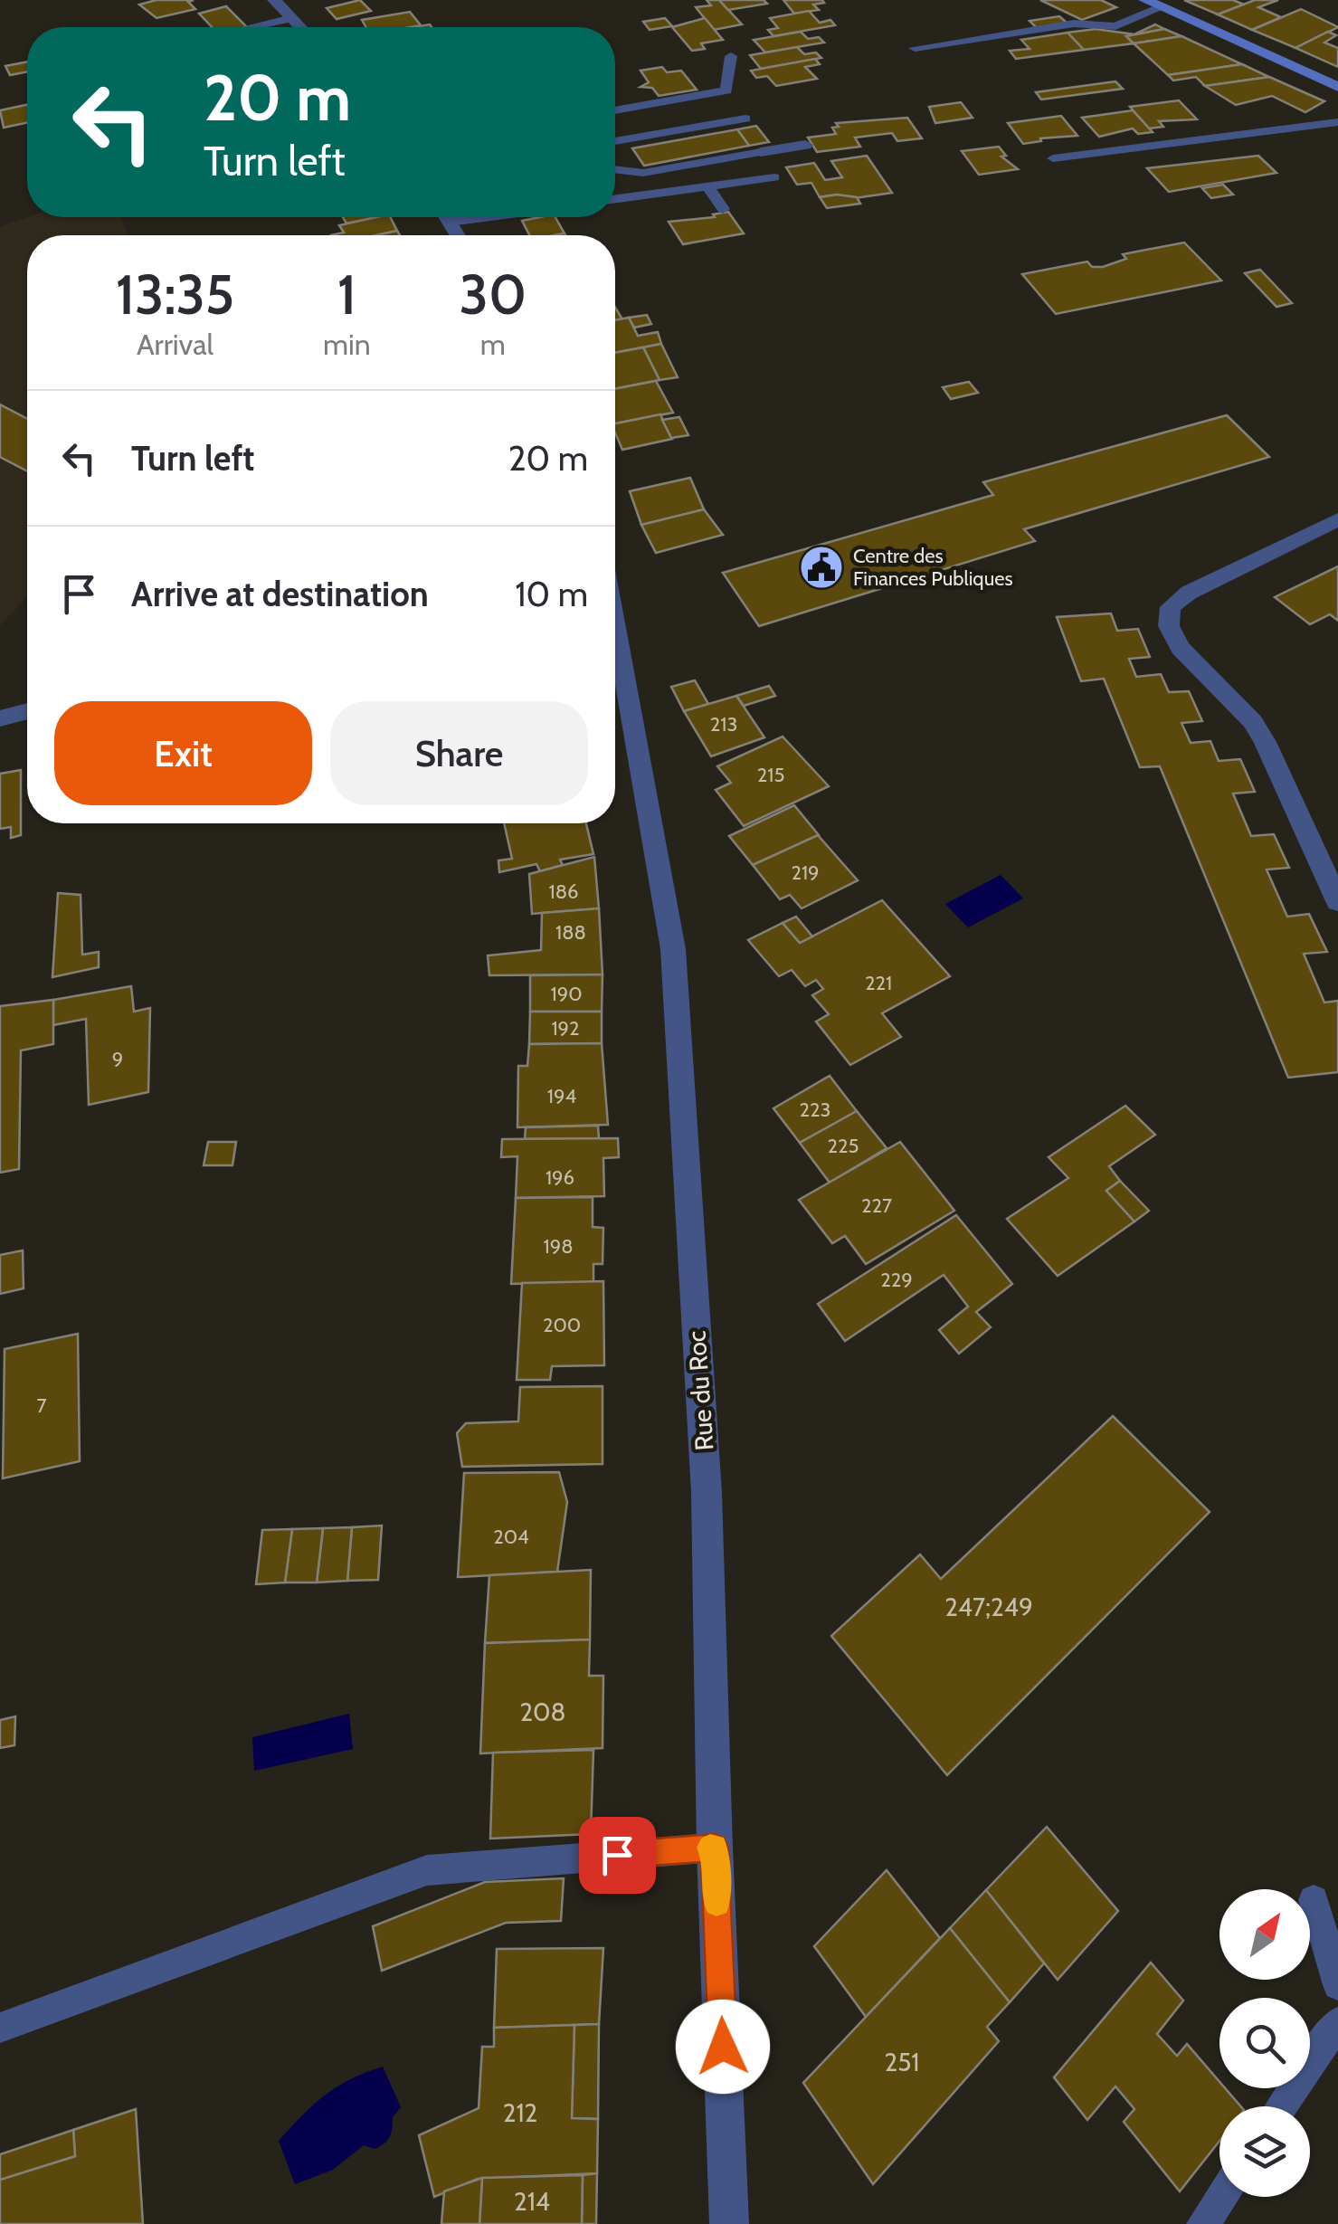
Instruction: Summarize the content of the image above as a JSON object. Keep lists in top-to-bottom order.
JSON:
{
  "streets": {
    "street": ["Rue du Roc"]
  },
  "places": {
    "public building": ["Centre des Finances Publiques"]
  },
  "house_numbers": [
    "213",
    "215",
    "219",
    "186",
    "188",
    "221",
    "190",
    "192",
    "9",
    "194",
    "223",
    "225",
    "196",
    "227",
    "198",
    "229",
    "200",
    "7",
    "204",
    "247;249",
    "208",
    "251",
    "212",
    "214"
  ],
  "north": "top right",
  "page": {
    "turn": ["20 m", "Turn left"],
    "eta": [
      "13:35",
      "Arrival",
      "1",
      "min",
      "30",
      "m"
    ],
    "list": [
      {
        "name": "Turn left",
        "value": "20 m"
      },
      {
        "name": "Arrive at destination",
        "value": "10 m"
      }
    ],
    "buttons": ["Exit", "Share"]
  }
}
